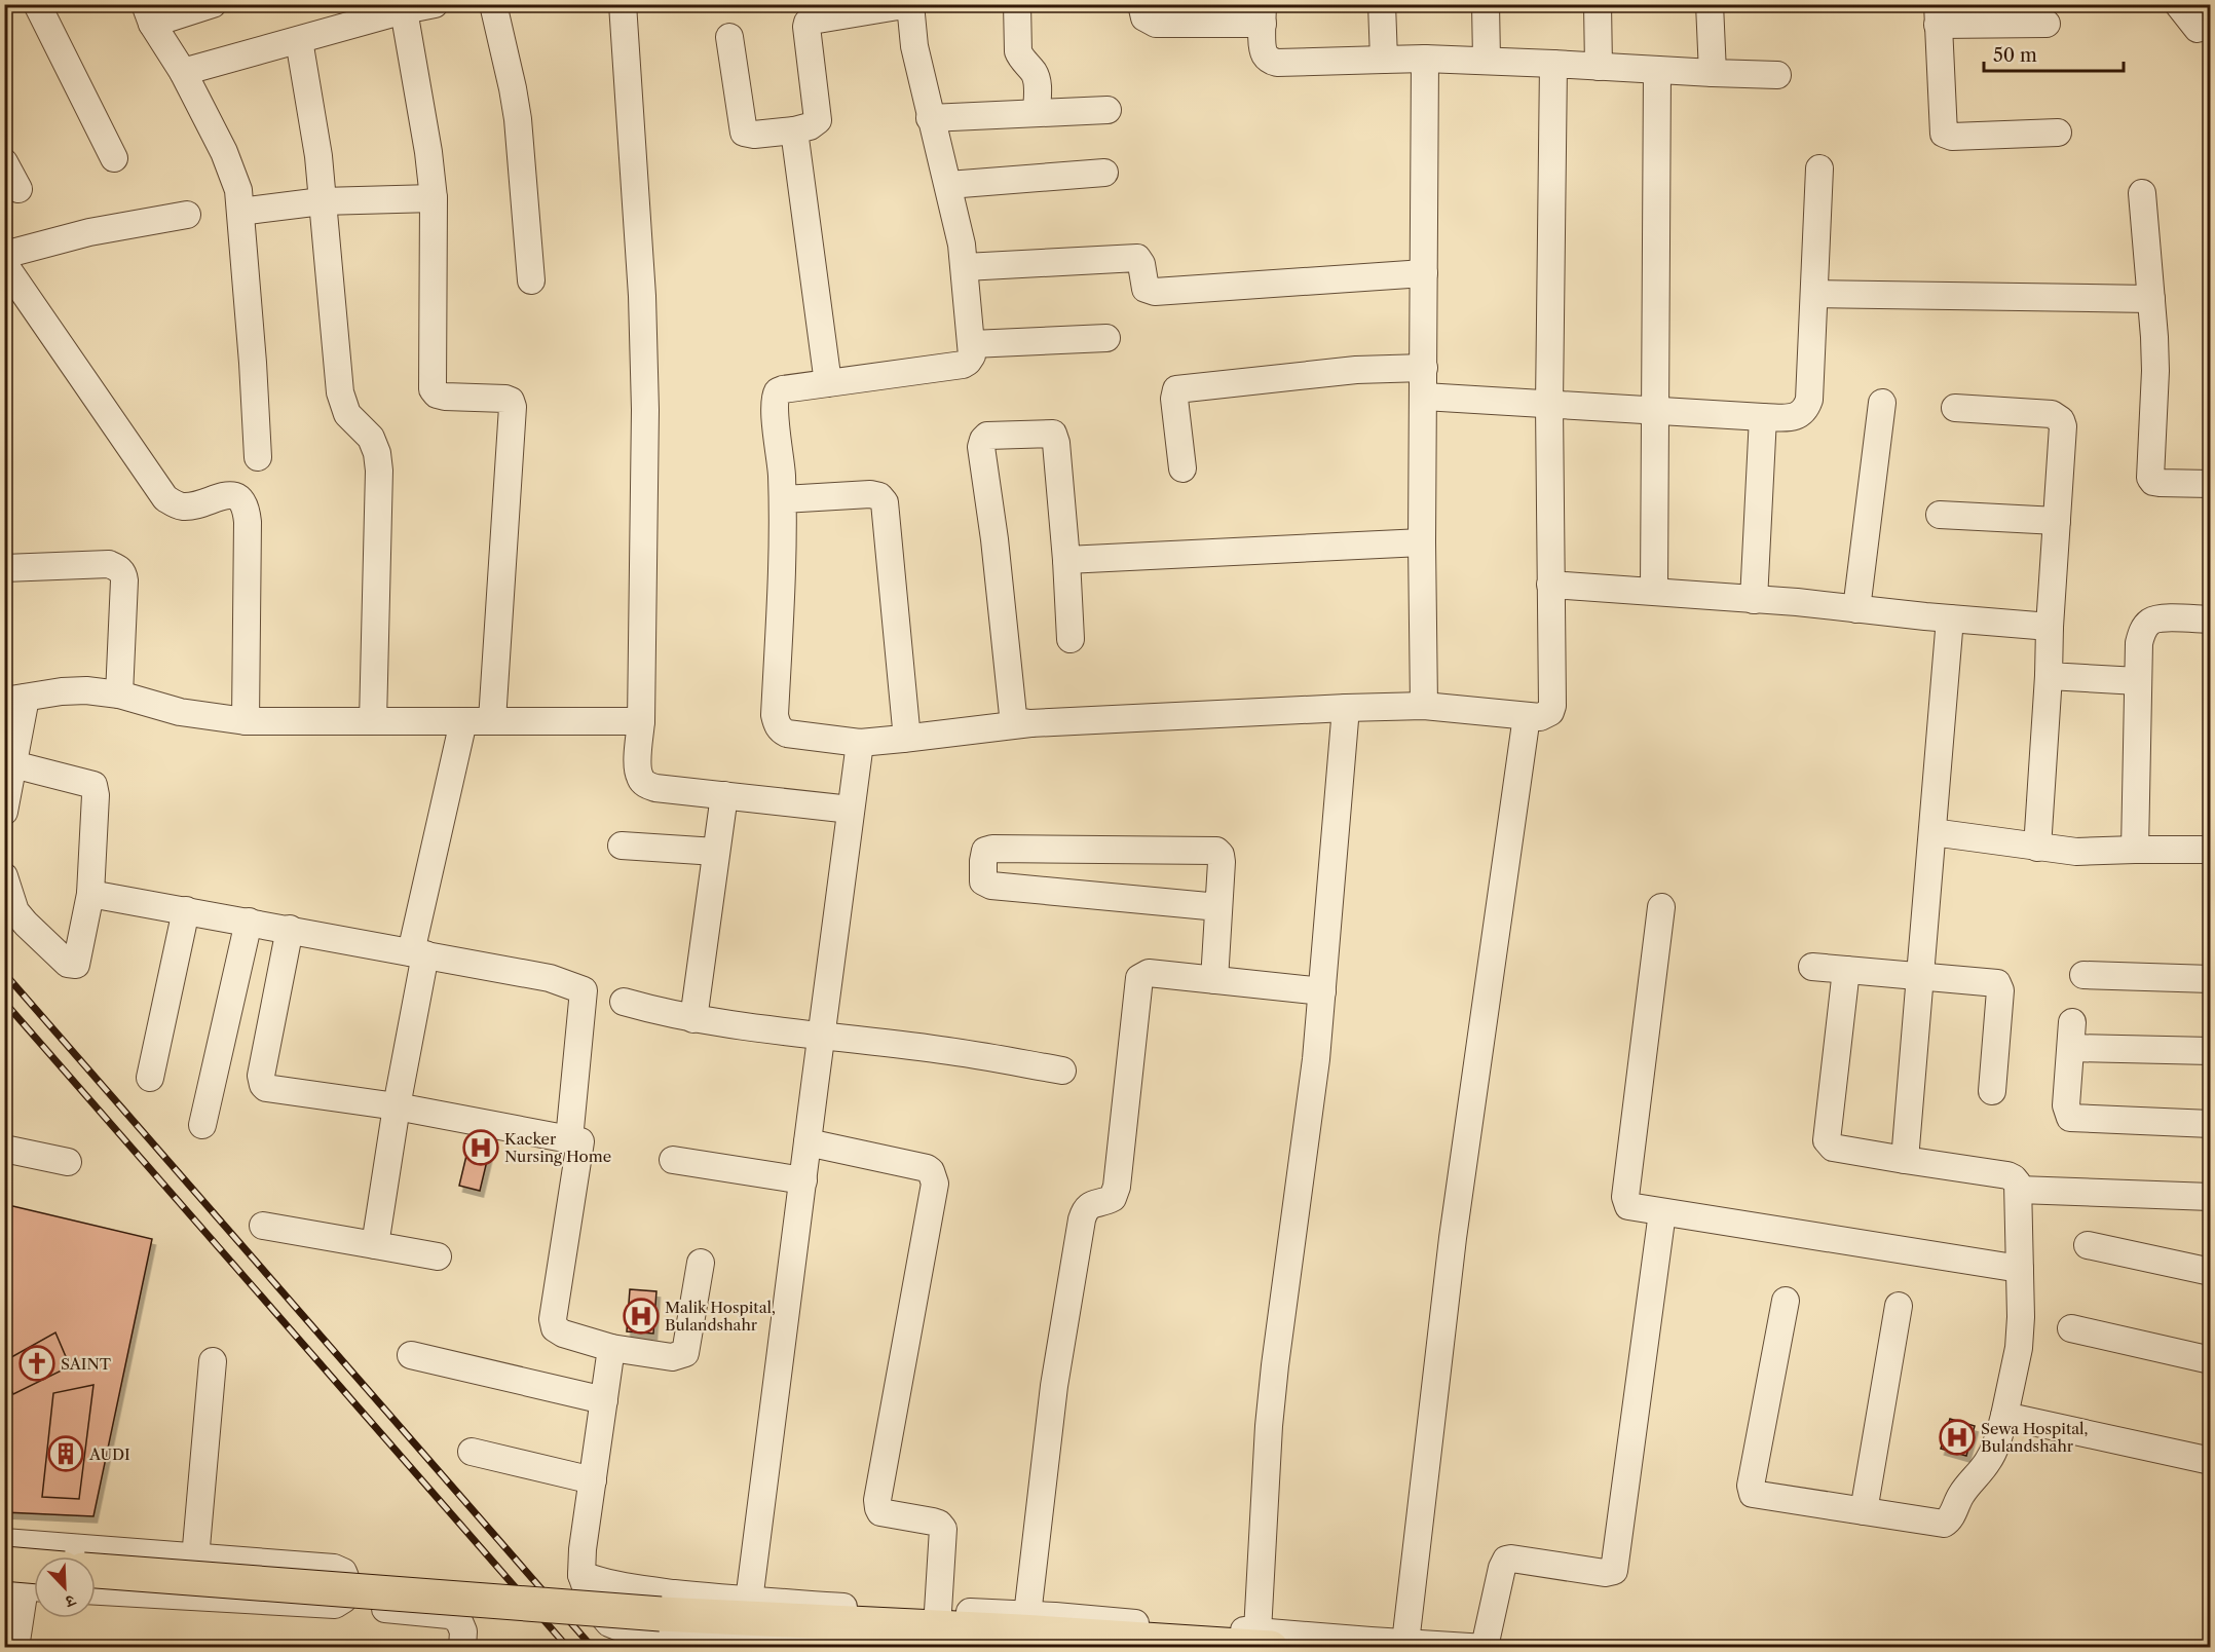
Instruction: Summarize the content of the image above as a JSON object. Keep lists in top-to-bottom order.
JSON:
{
  "places": {
    "hospital": ["Kacker Nursing Home", "Malik Hospital, Bulandshahr", "Sewa Hospital, Bulandshahr"],
    "church": ["SAINT"],
    "building": ["AUDI"]
  },
  "scale_bar": "50 m",
  "north": "bottom right"
}
